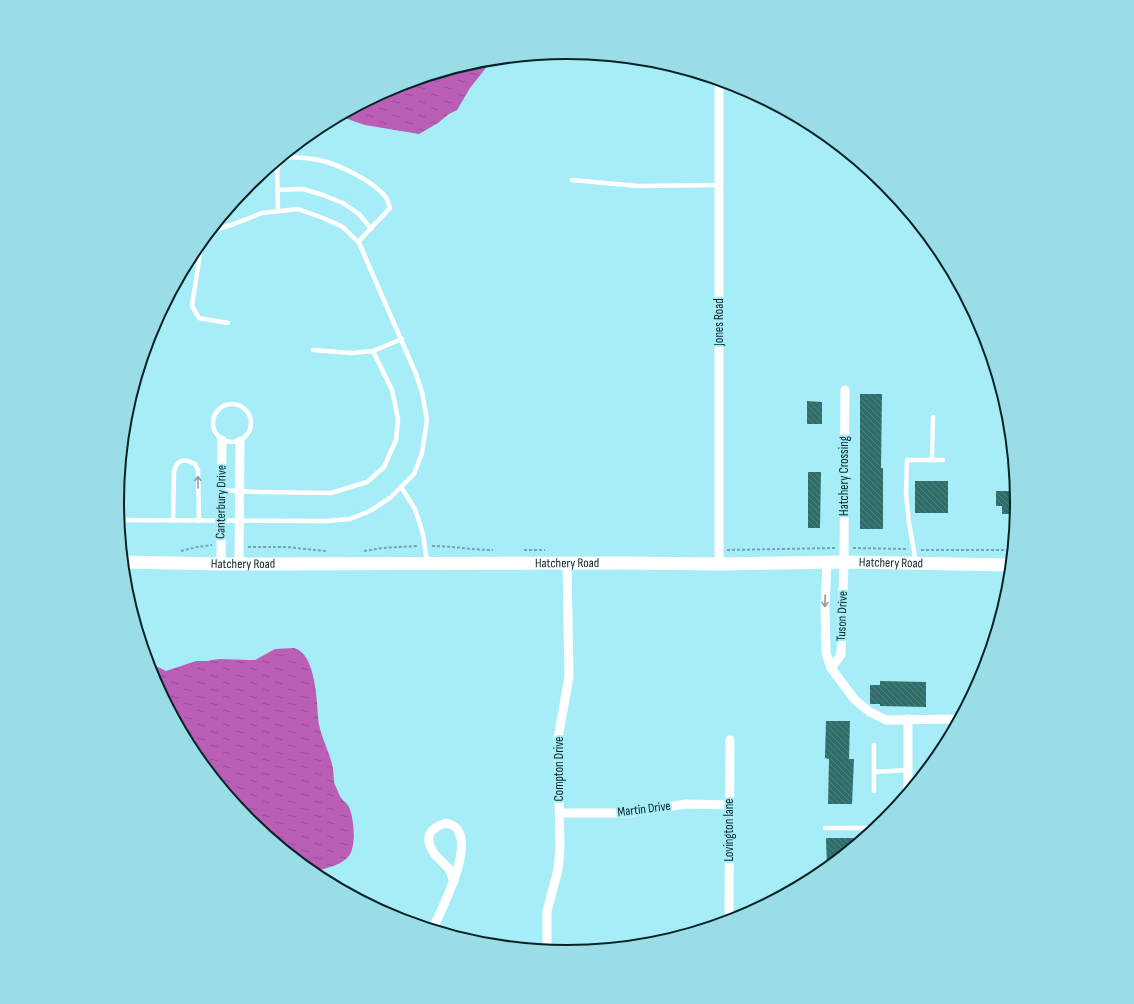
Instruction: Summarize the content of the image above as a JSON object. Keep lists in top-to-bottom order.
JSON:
{
  "streets": {
    "street": [
      "Jones Road",
      "Hatchery Crossing",
      "Canterbury Drive",
      "Hatchery Road",
      "Tuson Drive",
      "Compton Drive",
      "Martin Drive",
      "Lovington lane"
    ]
  },
  "crossings": [
    ["Jones Road", "Hatchery Road"],
    ["Hatchery Crossing", "Hatchery Road"],
    ["Hatchery Crossing", "Tuson Drive"],
    ["Canterbury Drive", "Hatchery Road"],
    ["Hatchery Road", "Tuson Drive"],
    ["Hatchery Road", "Compton Drive"],
    ["Compton Drive", "Martin Drive"],
    ["Martin Drive", "Lovington lane"]
  ]
}
